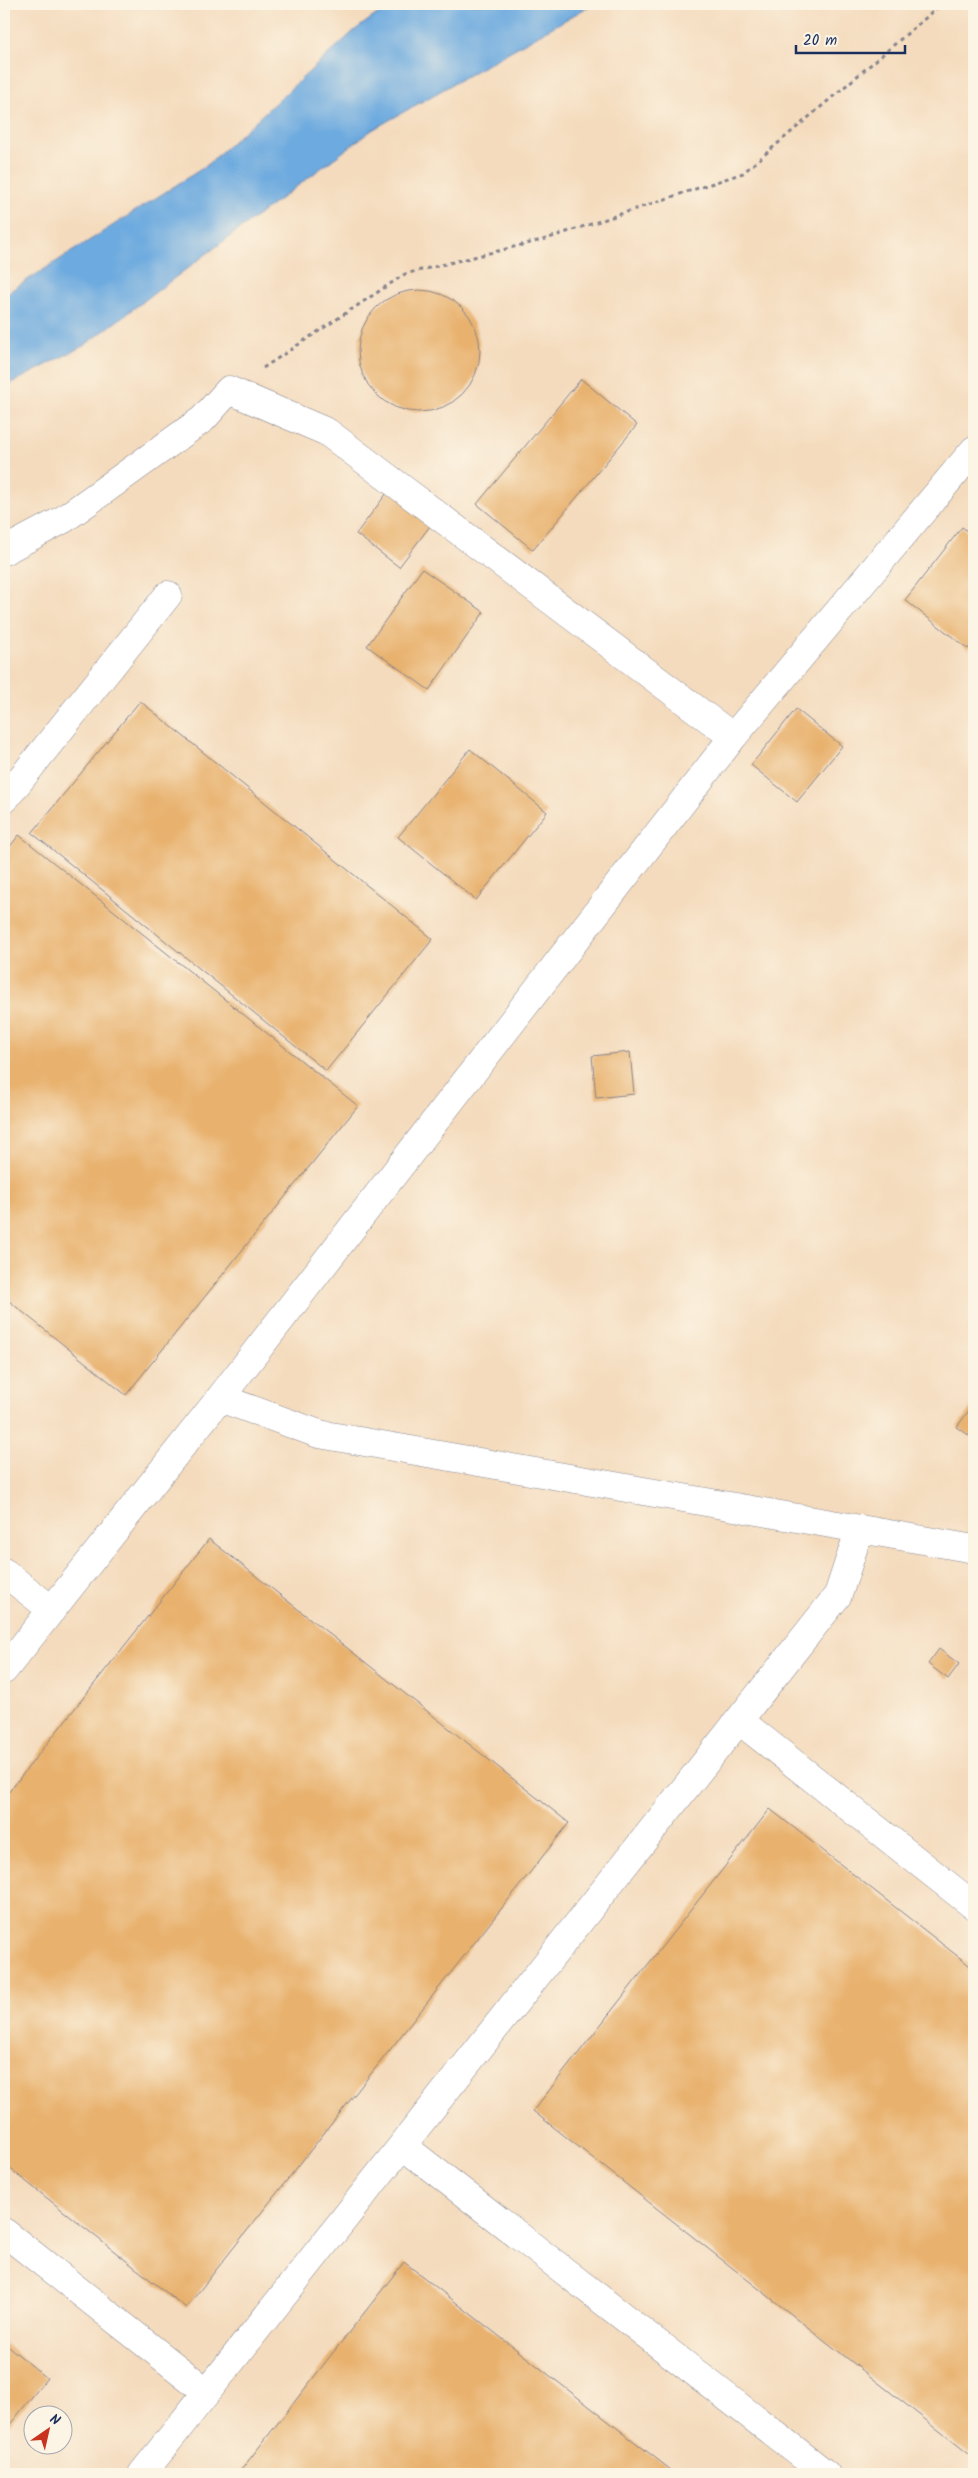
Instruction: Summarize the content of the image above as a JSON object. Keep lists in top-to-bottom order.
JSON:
{
  "scale_bar": "20 m",
  "north": "top right"
}
